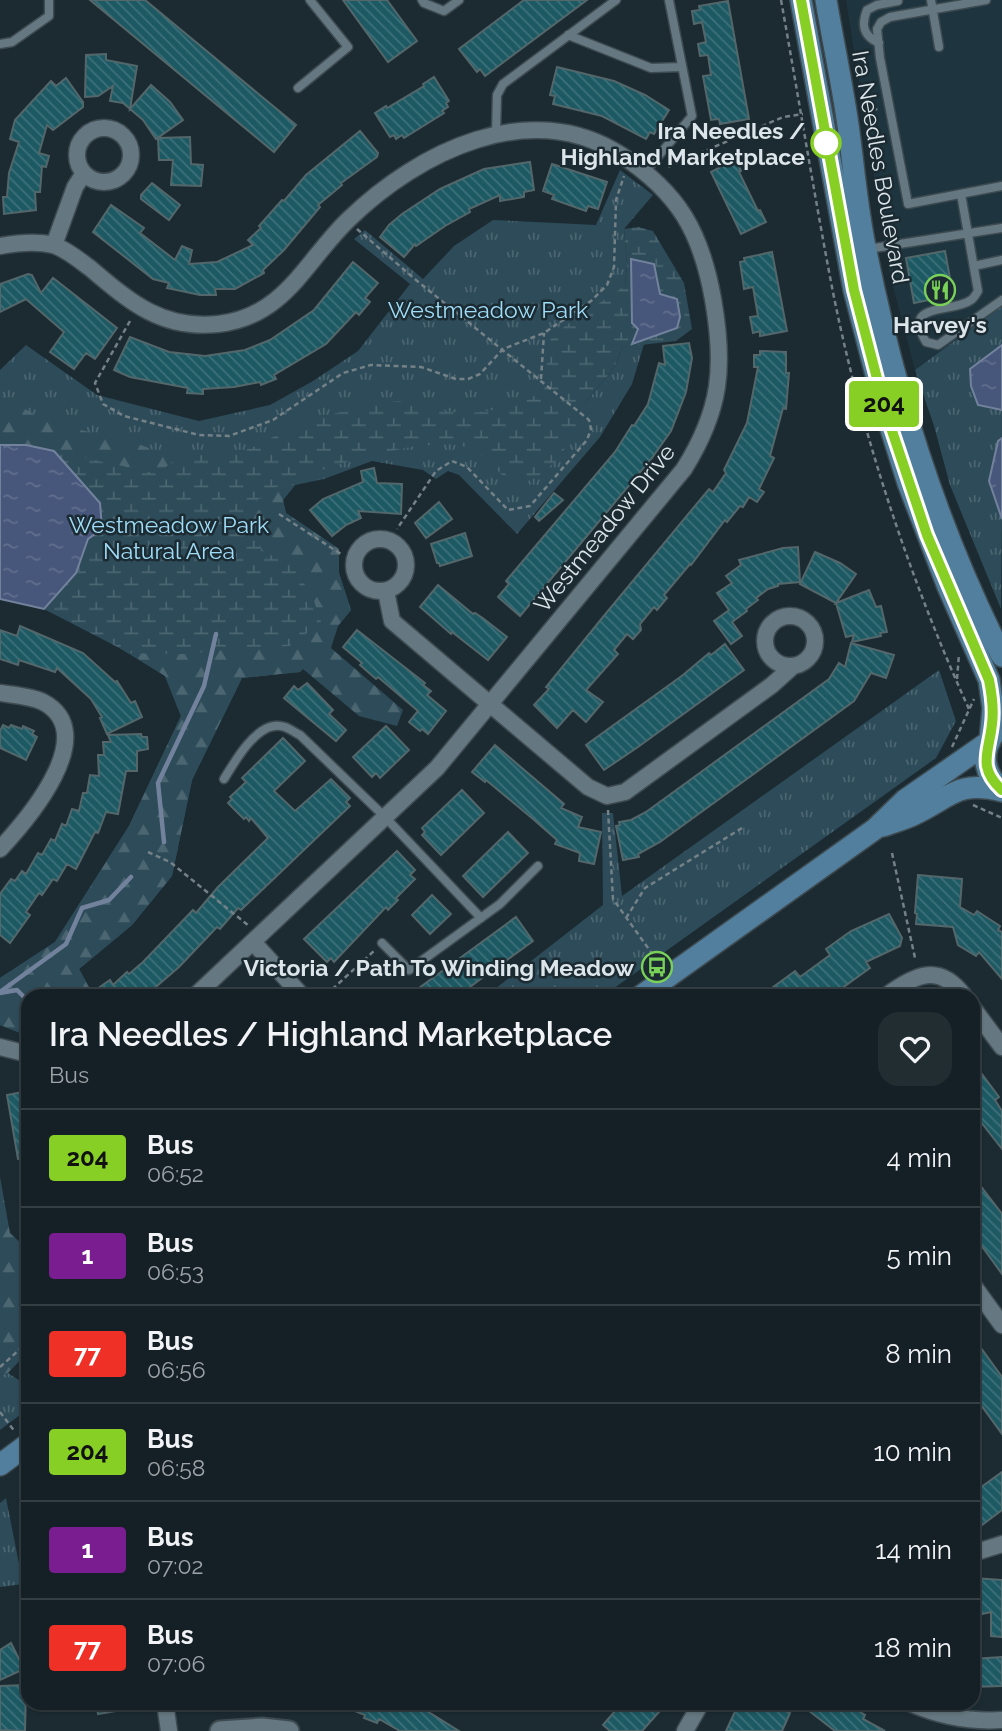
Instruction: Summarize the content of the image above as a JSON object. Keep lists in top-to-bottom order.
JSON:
{
  "streets": {
    "main road": ["Ira Needles Boulevard"],
    "street": ["Westmeadow Drive"]
  },
  "parks": ["Westmeadow Park", "Westmeadow Park Natural Area"],
  "places": {
    "other": ["Ira Needles / Highland Marketplace"],
    "restaurant": ["Harvey's"],
    "bus stop": ["Victoria / Path To Winding Meadow"]
  },
  "lines": ["bus line 204"],
  "page": {
    "on_map": "204",
    "heading": ["Ira Needles / Highland Marketplace", "Bus"],
    "list": [
      {
        "mark": "204",
        "name": "Bus",
        "note": "06:52",
        "value": "4 min"
      },
      {
        "mark": "1",
        "name": "Bus",
        "note": "06:53",
        "value": "5 min"
      },
      {
        "mark": "77",
        "name": "Bus",
        "note": "06:56",
        "value": "8 min"
      },
      {
        "mark": "204",
        "name": "Bus",
        "note": "06:58",
        "value": "10 min"
      },
      {
        "mark": "1",
        "name": "Bus",
        "note": "07:02",
        "value": "14 min"
      },
      {
        "mark": "77",
        "name": "Bus",
        "note": "07:06",
        "value": "18 min"
      }
    ]
  }
}
